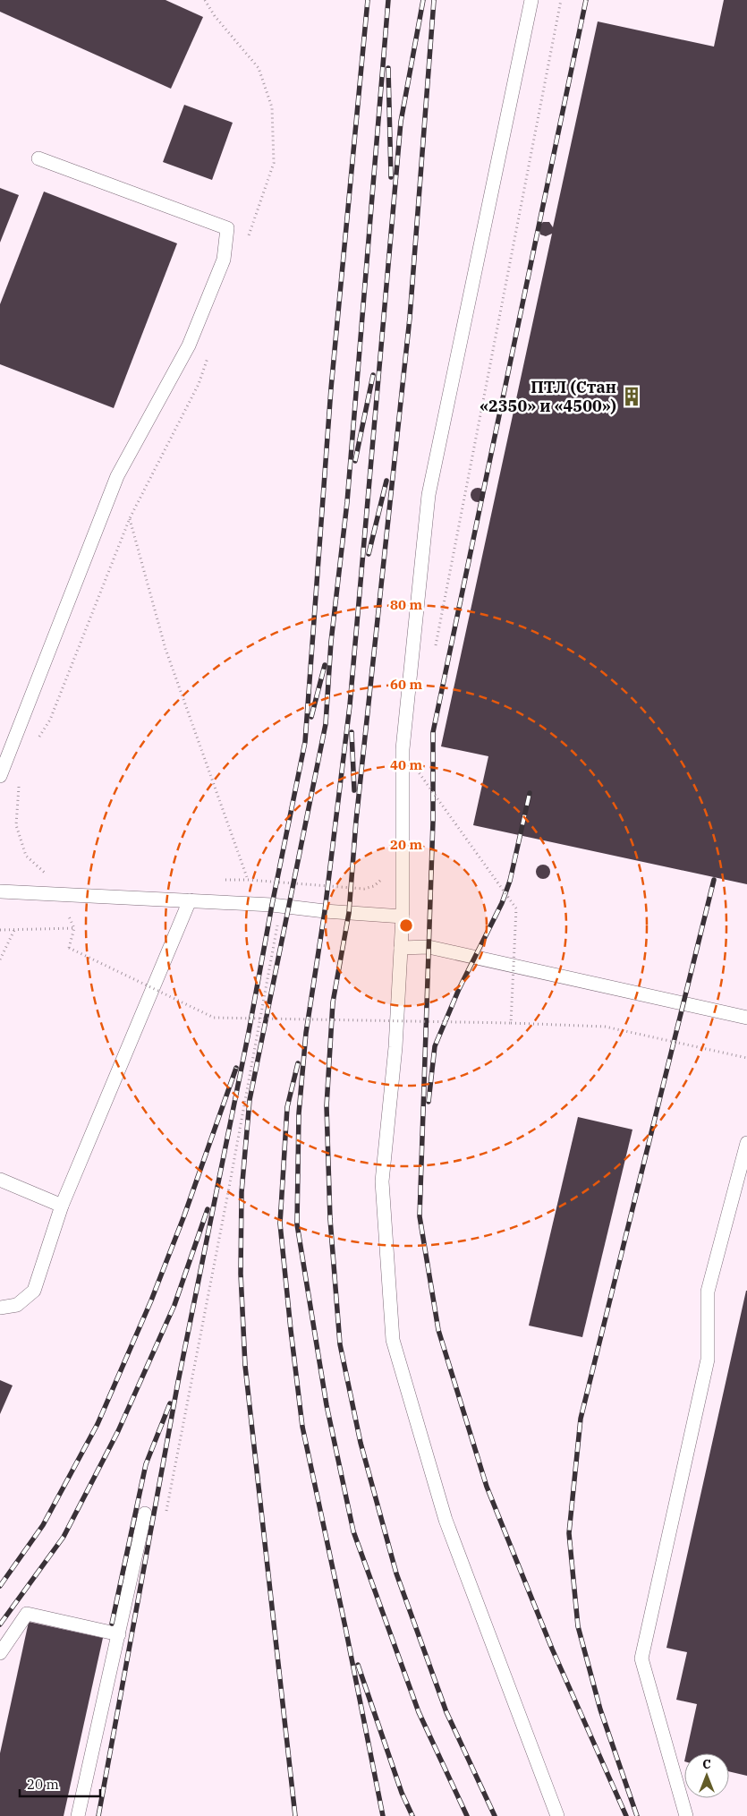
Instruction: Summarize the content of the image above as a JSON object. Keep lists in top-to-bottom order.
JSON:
{
  "places": {
    "building": ["ПТЛ (Стан «2350» и «4500»)"]
  },
  "scale_bar": "20 m",
  "north": "top",
  "rings": [
    "80 m",
    "60 m",
    "40 m",
    "20 m"
  ]
}
